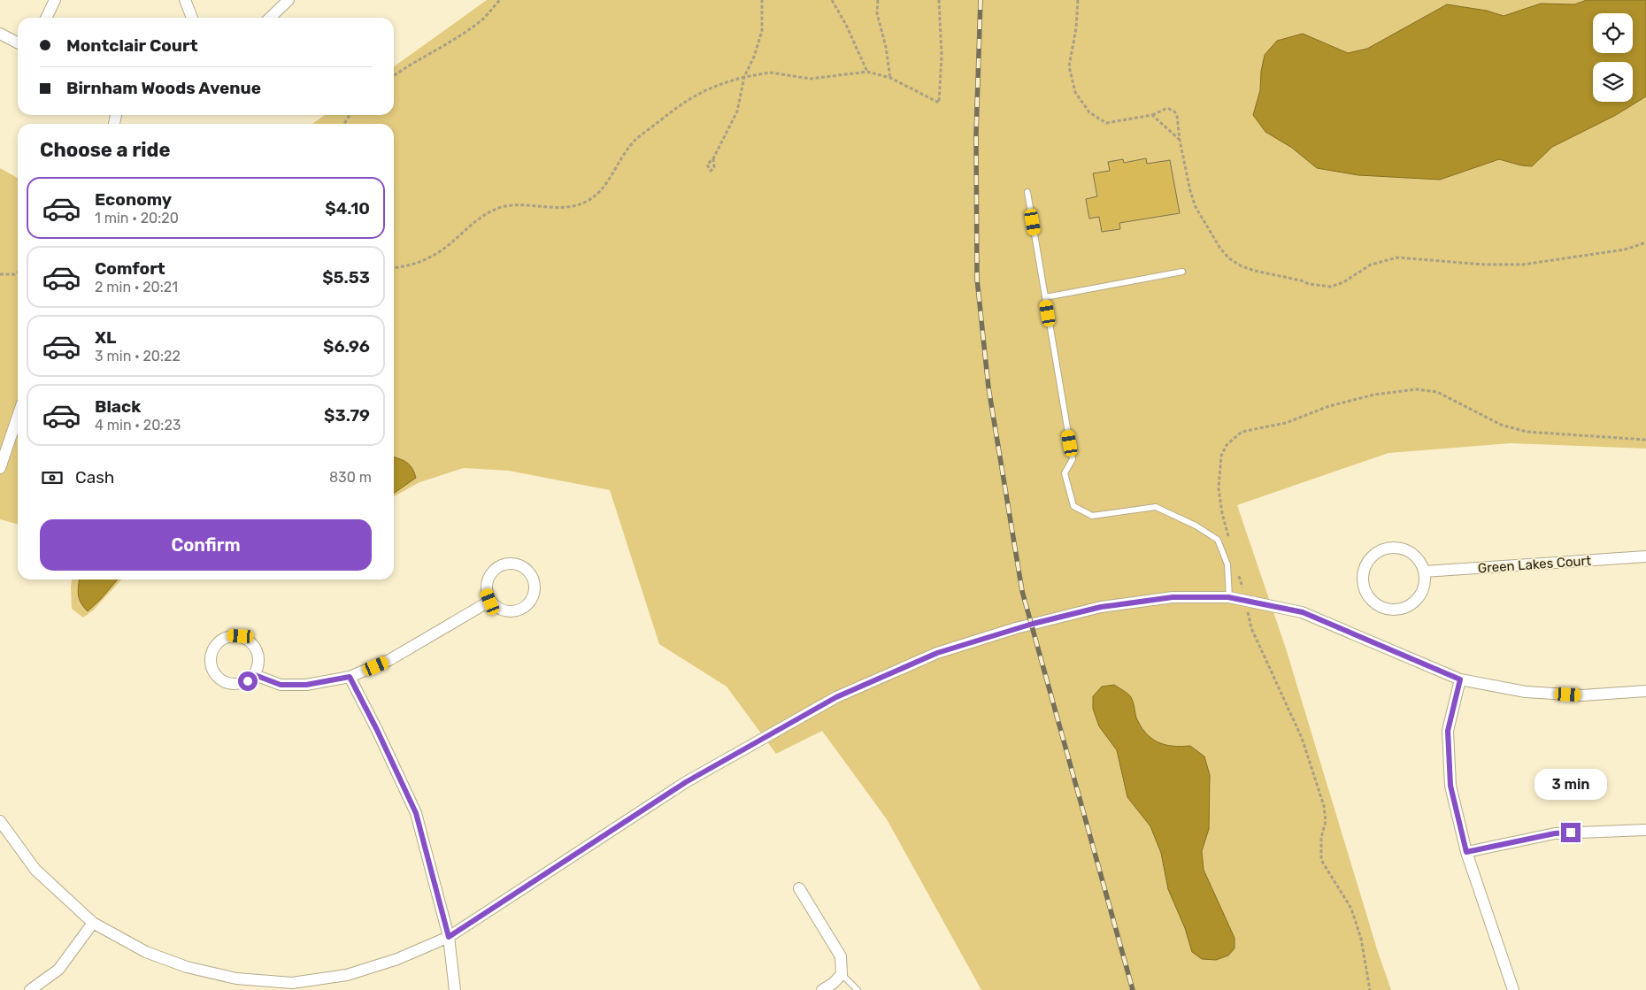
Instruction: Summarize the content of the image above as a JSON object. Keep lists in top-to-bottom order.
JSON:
{
  "streets": {
    "street": ["Green Lakes Court"]
  },
  "page": {
    "banner": ["Montclair Court", "Birnham Woods Avenue"],
    "heading": "Choose a ride",
    "list": [
      {
        "name": "Economy",
        "note": "1 min · 20:20",
        "value": "$4.10"
      },
      {
        "name": "Comfort",
        "note": "2 min · 20:21",
        "value": "$5.53"
      },
      {
        "name": "XL",
        "note": "3 min · 20:22",
        "value": "$6.96"
      },
      {
        "name": "Black",
        "note": "4 min · 20:23",
        "value": "$3.79"
      }
    ],
    "pay": ["Cash", "830 m"],
    "buttons": "Confirm",
    "bubble": "3 min"
  }
}
